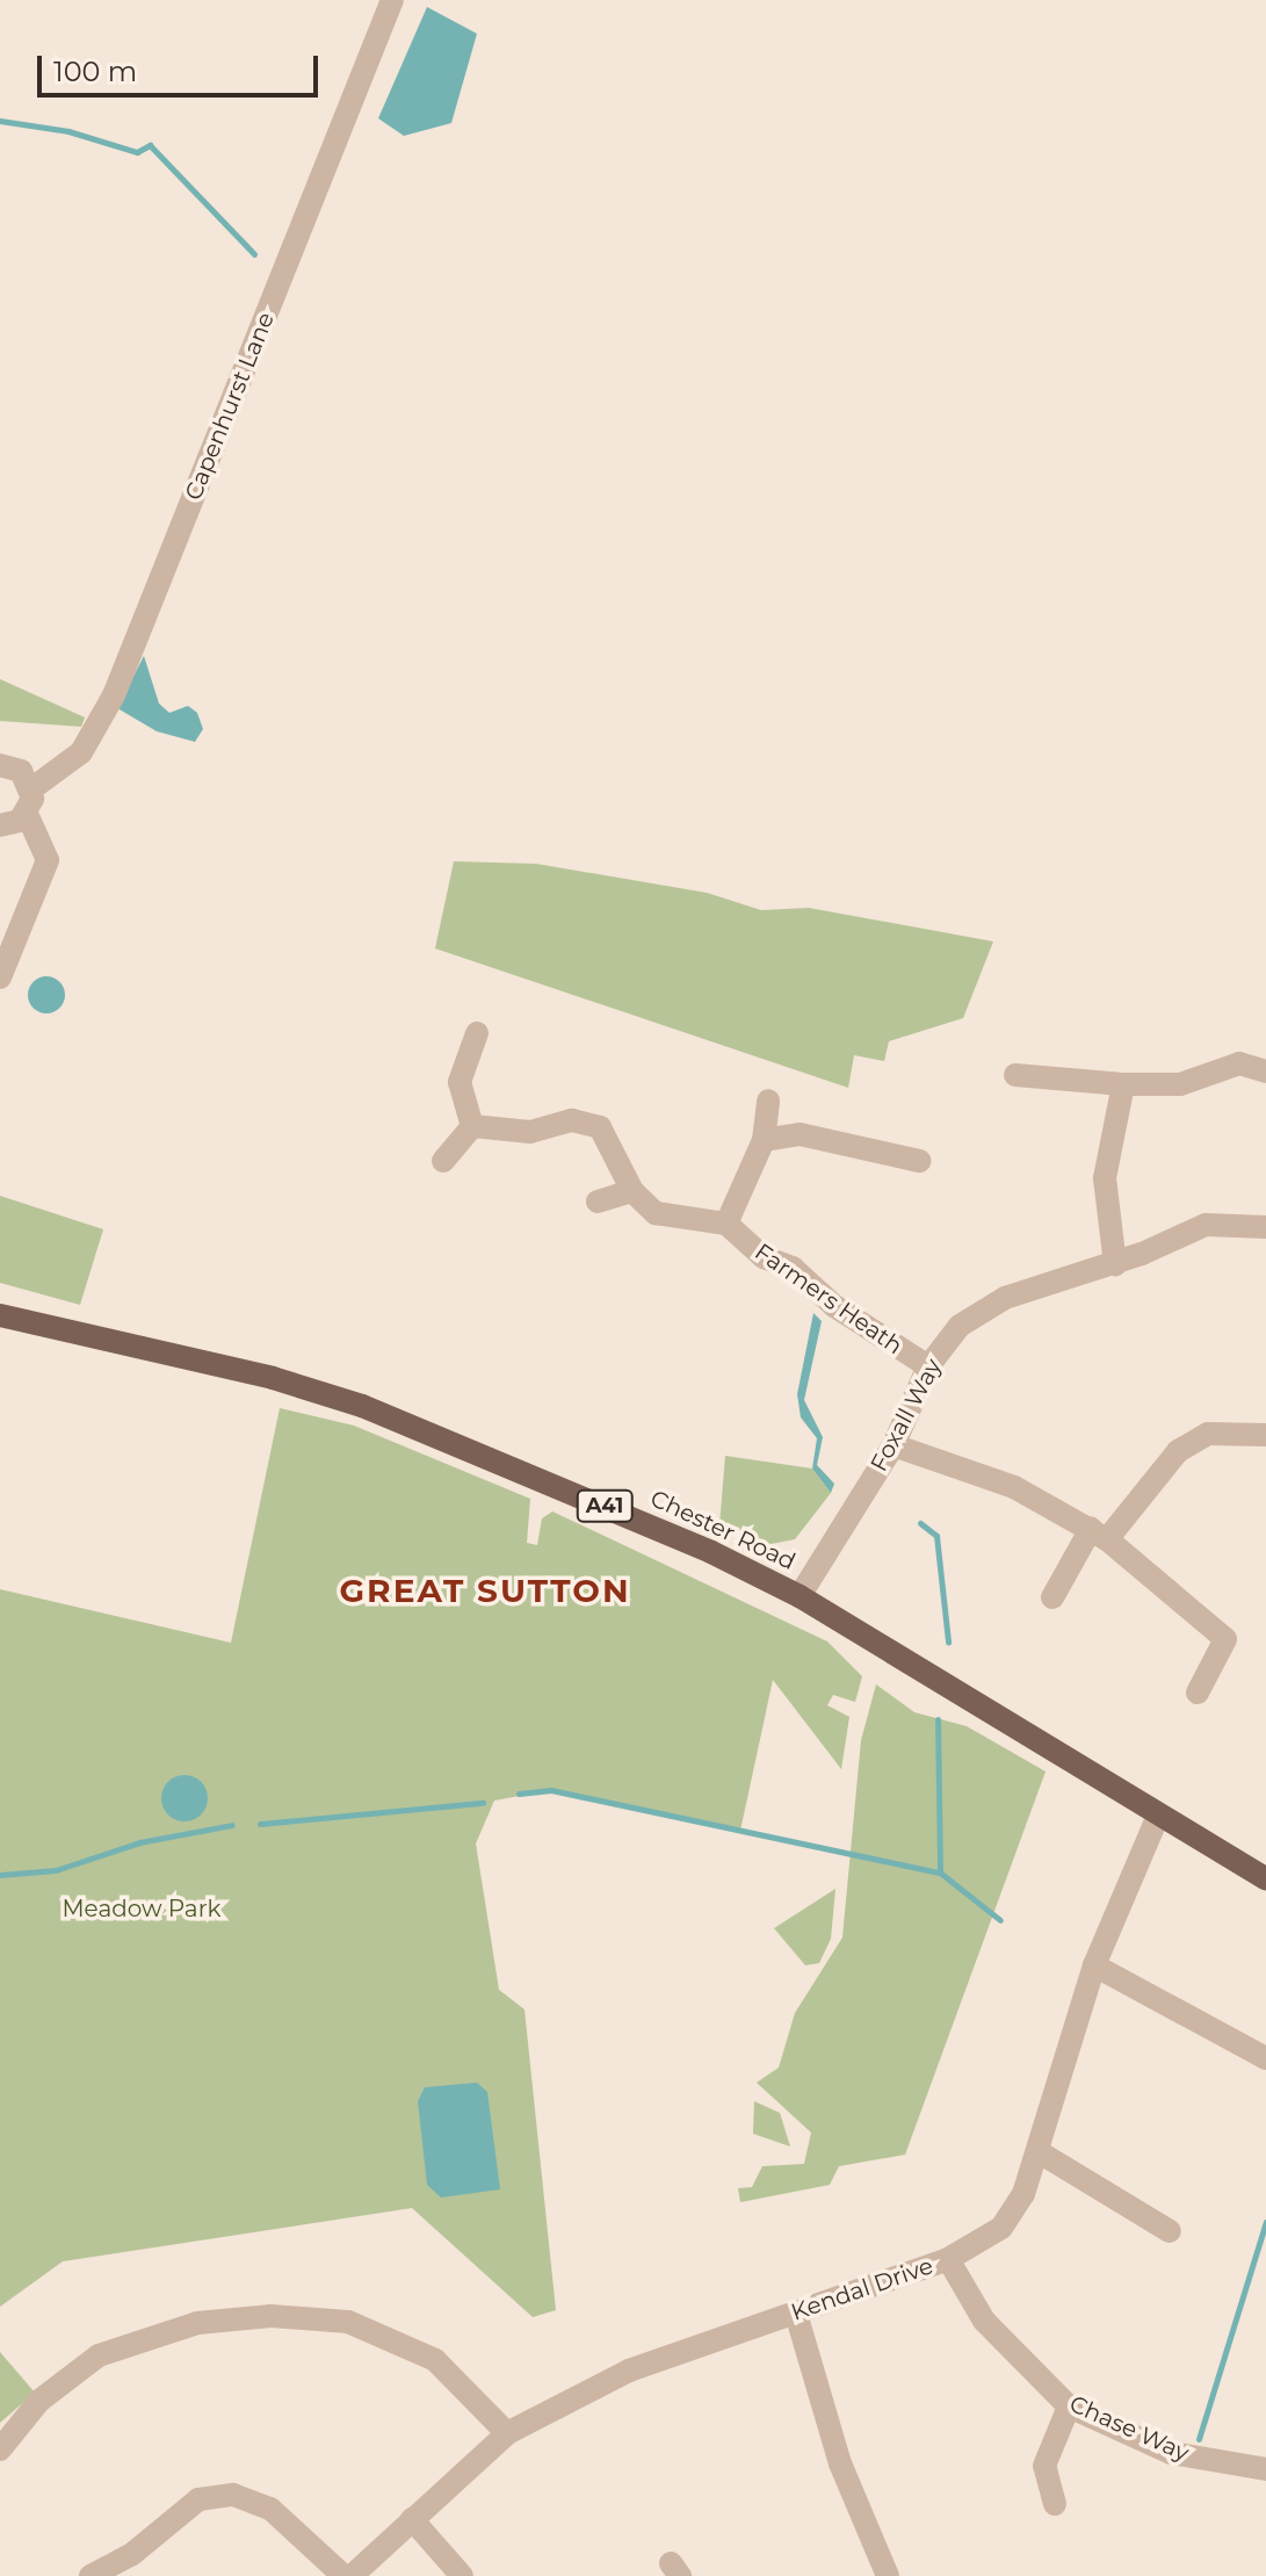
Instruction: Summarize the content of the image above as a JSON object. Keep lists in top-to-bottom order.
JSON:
{
  "streets": {
    "main road": ["A41", "Chester Road"],
    "street": [
      "Capenhurst Lane",
      "Farmers Heath",
      "Foxall Way",
      "Kendal Drive",
      "Chase Way"
    ]
  },
  "crossings": [
    ["Farmers Heath", "Foxall Way"],
    ["Foxall Way", "Chester Road"],
    ["Chester Road", "Kendal Drive"],
    ["Kendal Drive", "Chase Way"]
  ],
  "districts": ["GREAT SUTTON"],
  "parks": ["Meadow Park"],
  "scale_bar": "100 m"
}
